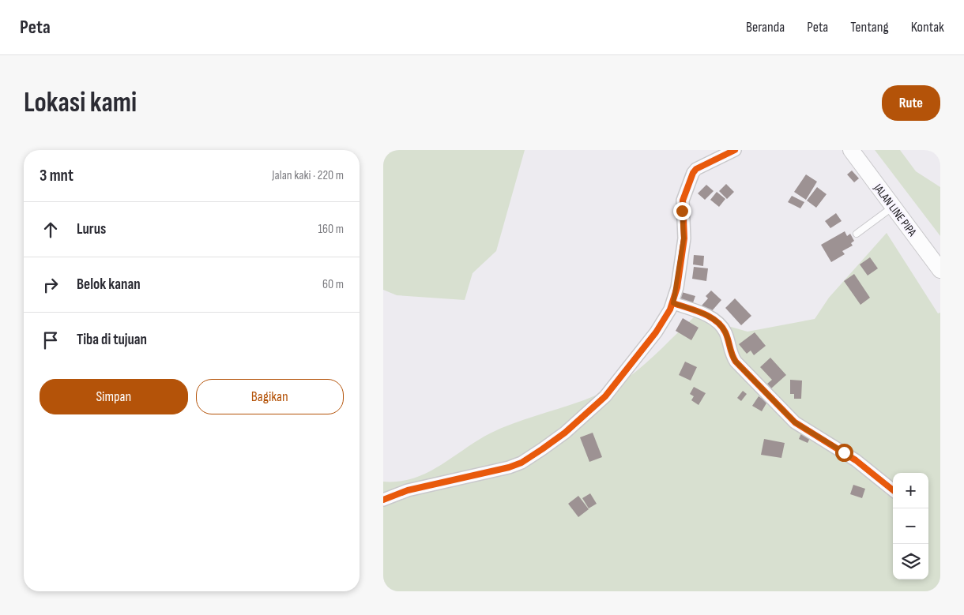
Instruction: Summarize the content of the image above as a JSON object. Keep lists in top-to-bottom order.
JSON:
{
  "streets": {
    "main road": ["JALAN LINE PIPA"]
  },
  "page": {
    "header": "Peta",
    "nav": [
      "Beranda",
      "Peta",
      "Tentang",
      "Kontak"
    ],
    "buttons": [
      "Rute",
      ["Simpan", "Bagikan"]
    ],
    "title": "Lokasi kami",
    "heading": ["3 mnt", "Jalan kaki · 220 m"],
    "list": [
      ["Lurus", "160 m"],
      ["Belok kanan", "60 m"],
      "Tiba di tujuan"
    ],
    "map_buttons": ["+", "−"]
  }
}
